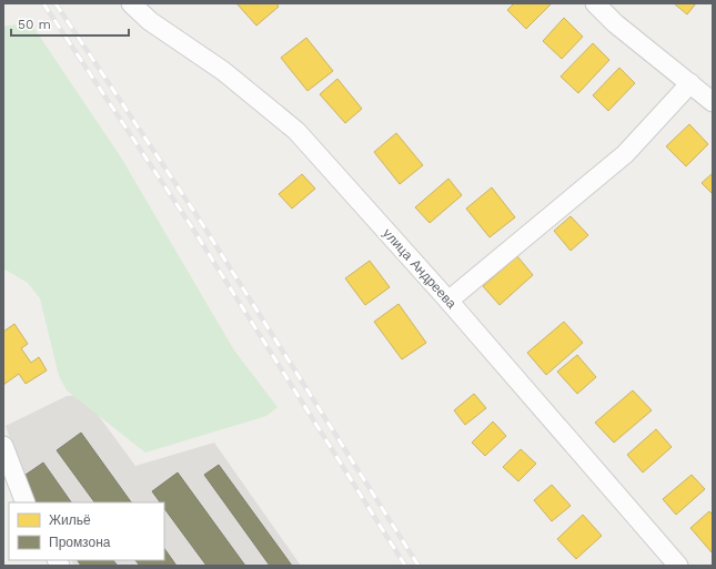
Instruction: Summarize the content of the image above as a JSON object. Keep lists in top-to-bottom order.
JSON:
{
  "streets": {
    "street": ["улица Андреева"]
  },
  "legend": ["Жильё", "Промзона"],
  "scale_bar": "50 m"
}
